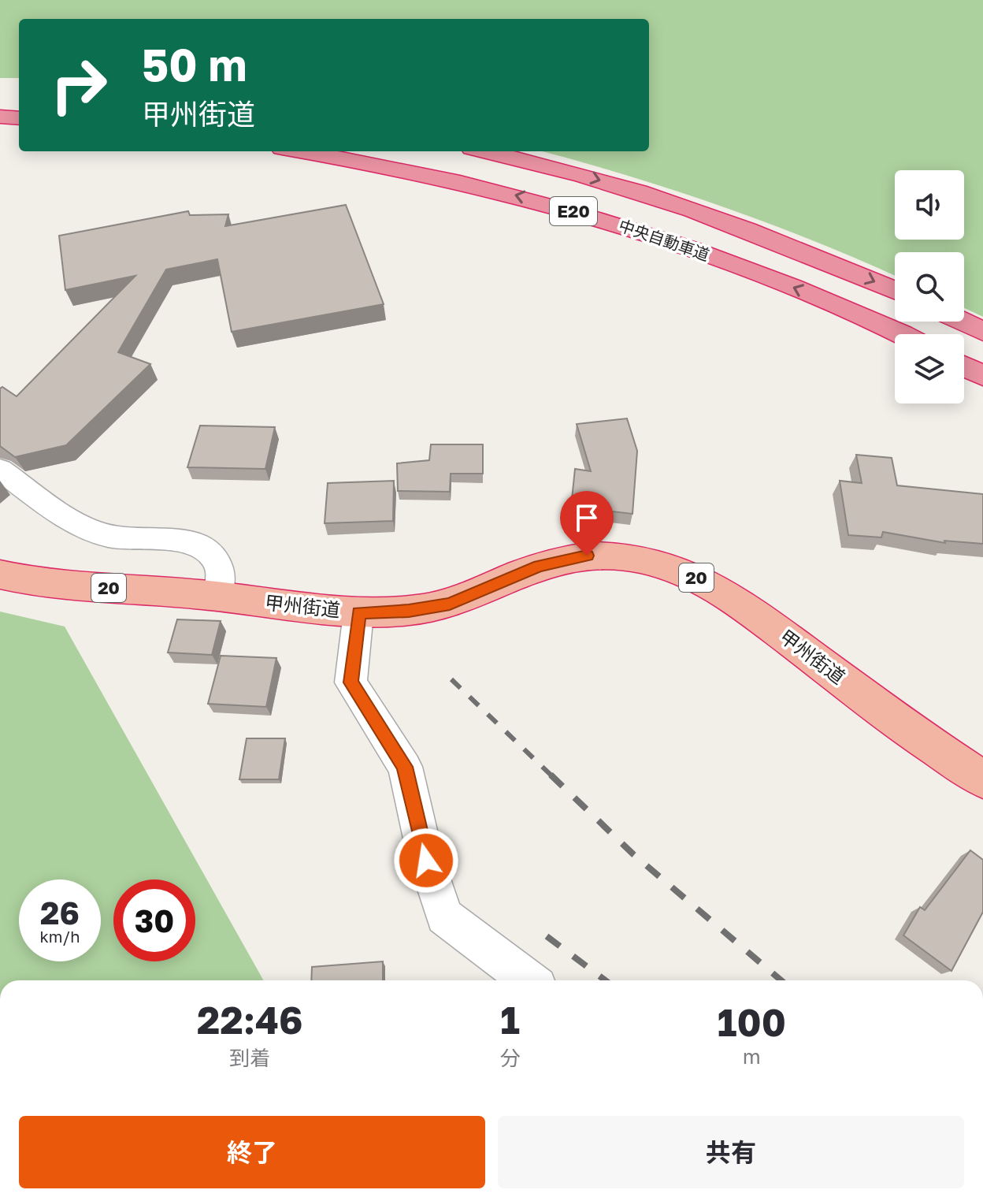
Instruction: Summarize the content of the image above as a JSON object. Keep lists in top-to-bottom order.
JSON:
{
  "streets": {
    "highway": [
      "E20",
      "中央自動車道",
      "20",
      "甲州街道"
    ]
  },
  "page": {
    "turn": ["50 m", "甲州街道"],
    "speed": "26 km/h",
    "limit": "30",
    "eta": [
      "22:46",
      "到着",
      "1",
      "分",
      "100",
      "m"
    ],
    "buttons": ["終了", "共有"]
  }
}
